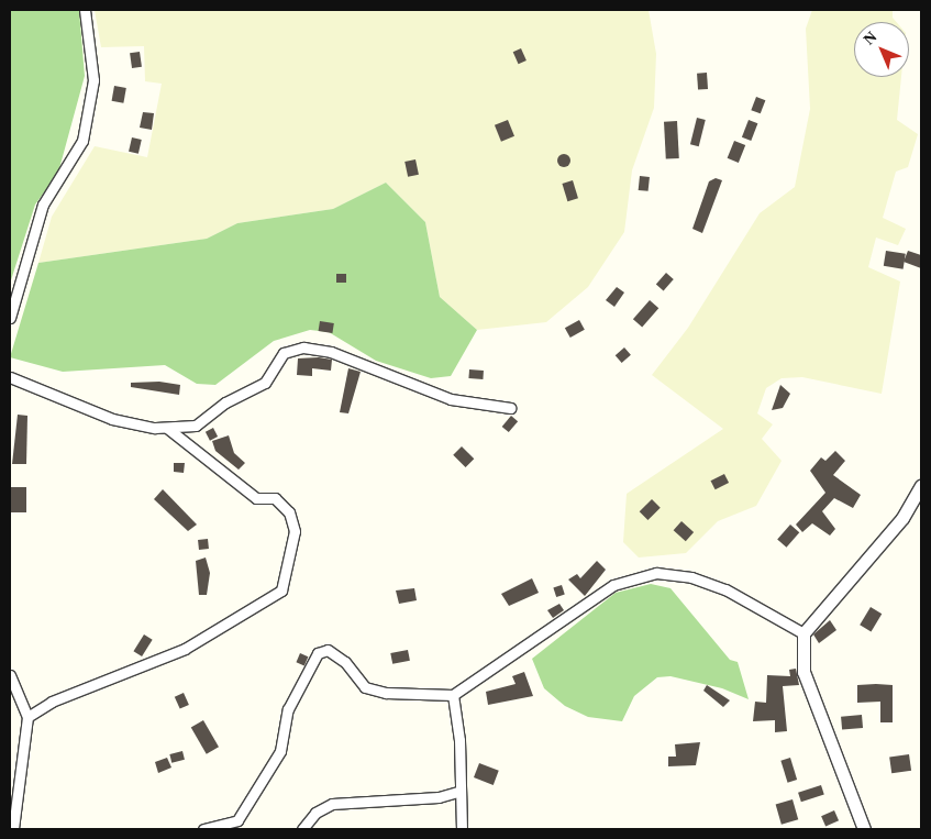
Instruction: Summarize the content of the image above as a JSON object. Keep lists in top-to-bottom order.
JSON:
{
  "north": "top left"
}
